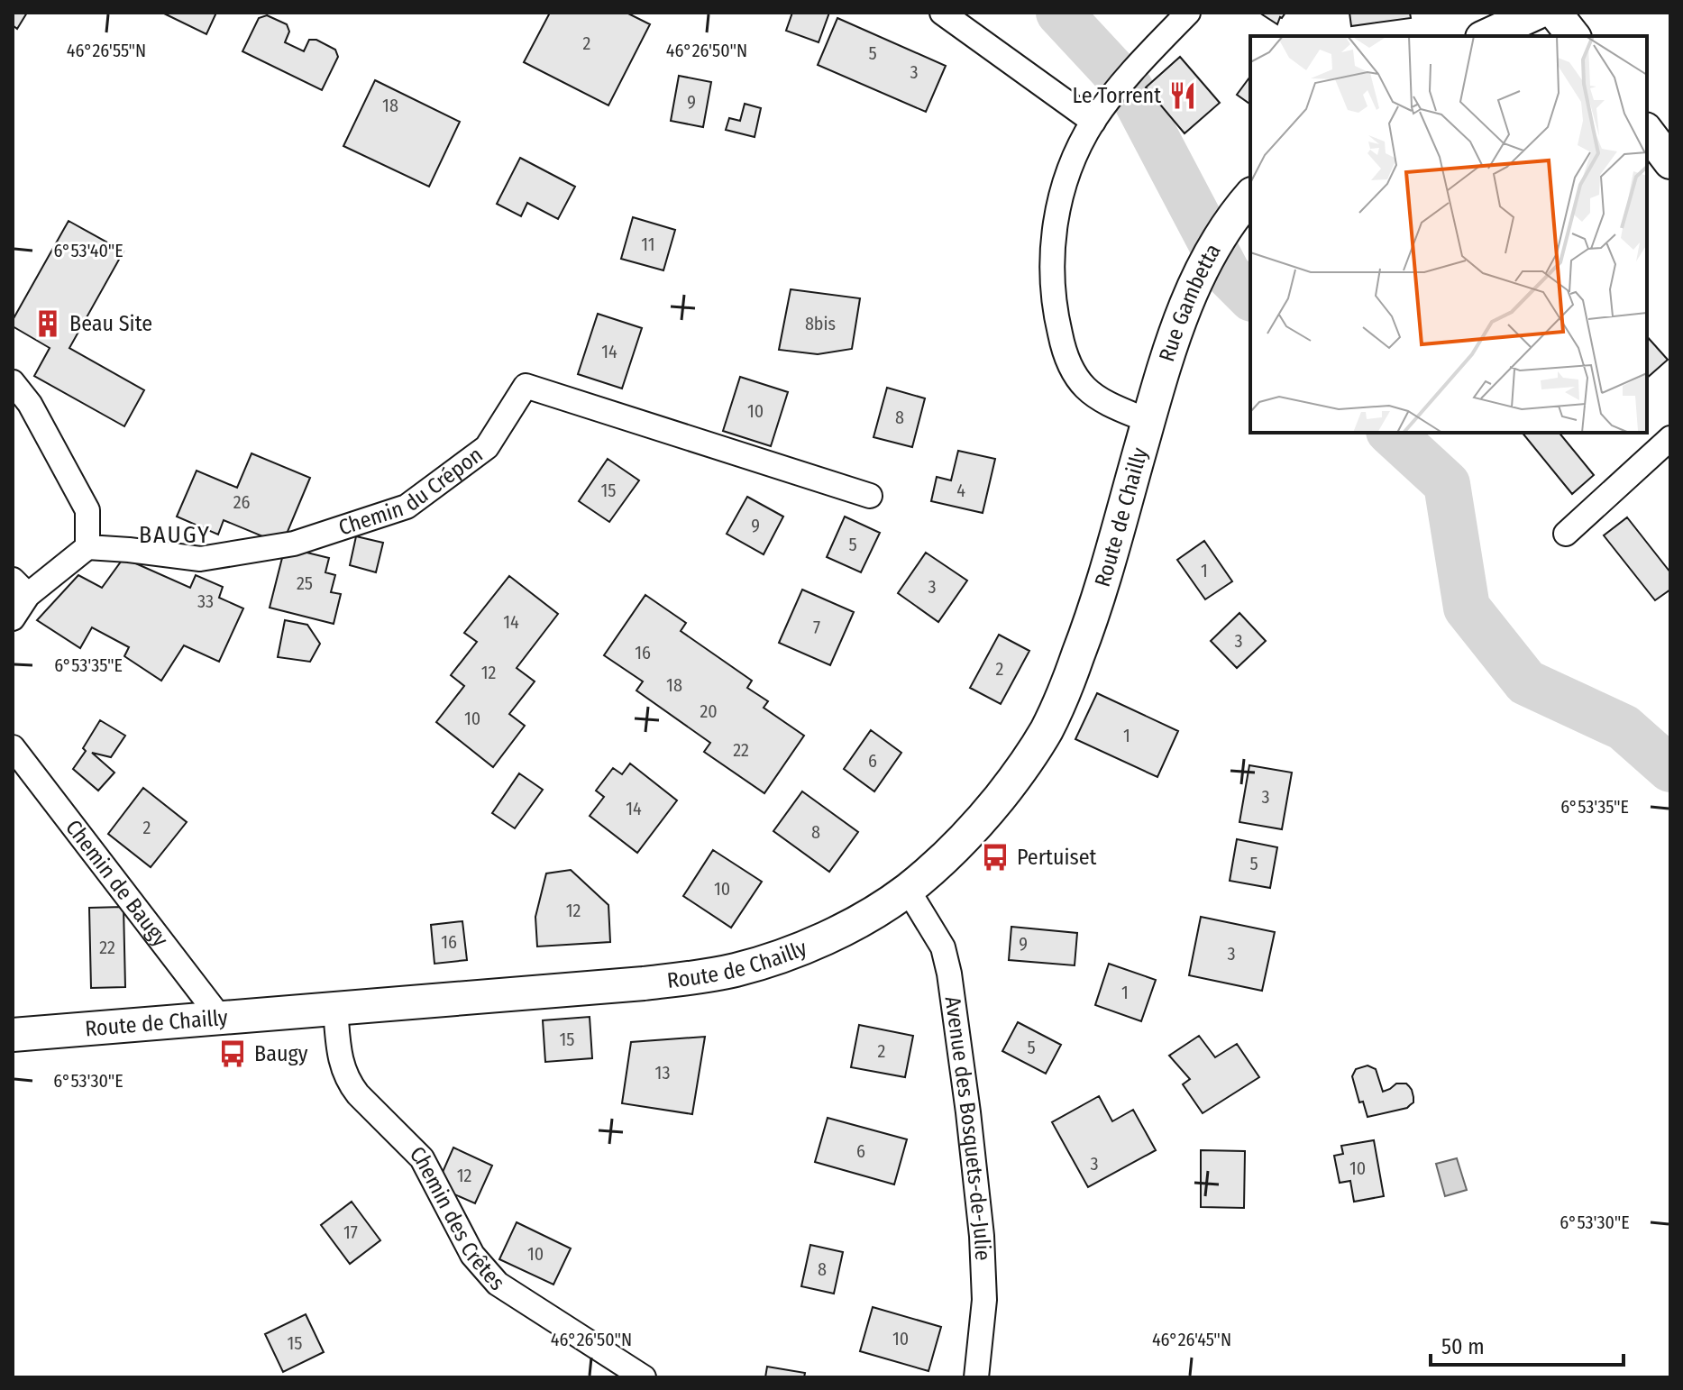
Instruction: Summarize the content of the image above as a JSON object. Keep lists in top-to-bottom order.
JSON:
{
  "streets": {
    "main road": ["Rue Gambetta", "Route de Chailly"],
    "street": [
      "Chemin du Crépon",
      "Chemin de Baugy",
      "Avenue des Bosquets-de-Julie",
      "Chemin des Crêtes"
    ]
  },
  "crossings": [
    ["Rue Gambetta", "Route de Chailly"],
    ["Route de Chailly", "Chemin de Baugy"],
    ["Route de Chailly", "Avenue des Bosquets-de-Julie"],
    ["Route de Chailly", "Chemin des Crêtes"]
  ],
  "districts": ["BAUGY"],
  "places": {
    "restaurant": ["Le Torrent"],
    "building": ["Beau Site"],
    "bus stop": ["Pertuiset", "Baugy"]
  },
  "house_numbers": [
    "2",
    "5",
    "3",
    "9",
    "18",
    "11",
    "8bis",
    "14",
    "10",
    "8",
    "15",
    "4",
    "26",
    "9",
    "5",
    "1",
    "25",
    "3",
    "33",
    "14",
    "7",
    "3",
    "16",
    "2",
    "12",
    "18",
    "20",
    "10",
    "1",
    "22",
    "6",
    "3",
    "14",
    "2",
    "8",
    "5",
    "10",
    "12",
    "16",
    "9",
    "22",
    "3",
    "1",
    "15",
    "5",
    "2",
    "13",
    "6",
    "3",
    "10",
    "12",
    "17",
    "10",
    "8",
    "10",
    "15"
  ],
  "scale_bar": "50 m",
  "coordinates": [
    "46°26'55\"N",
    "46°26'50\"N",
    "6°53'40\"E",
    "6°53'35\"E",
    "6°53'30\"E",
    "46°26'45\"N"
  ]
}
